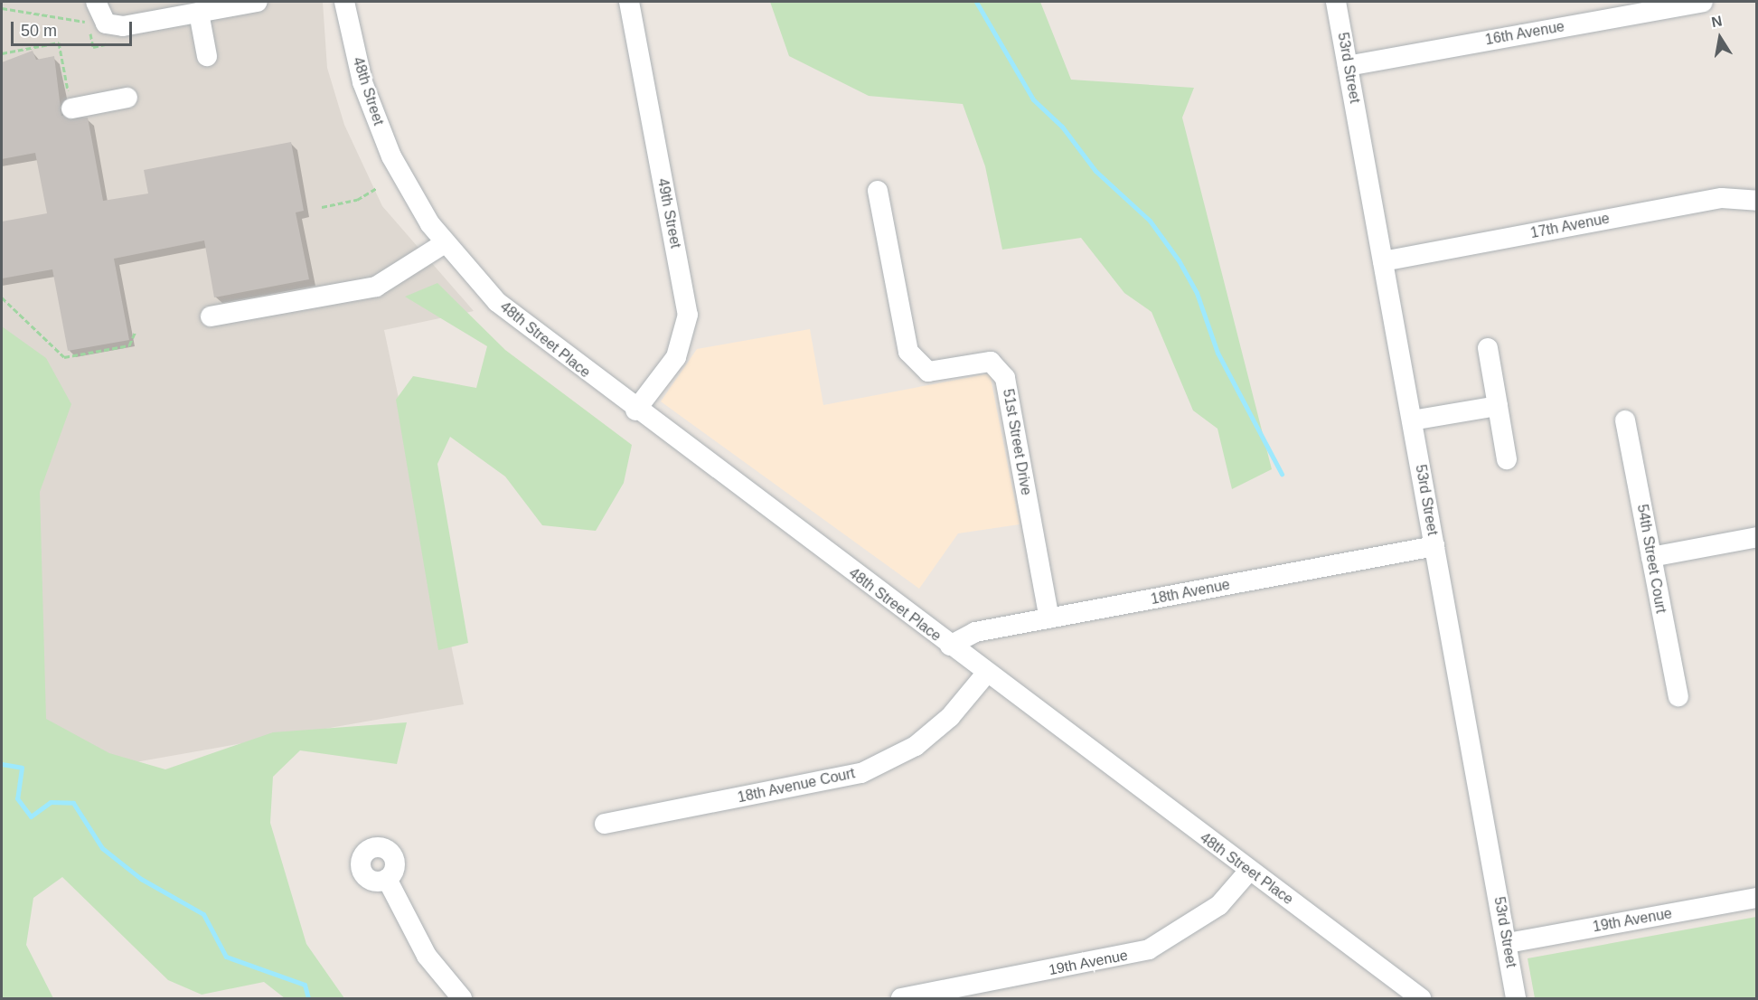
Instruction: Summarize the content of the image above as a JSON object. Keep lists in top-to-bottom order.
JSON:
{
  "streets": {
    "street": [
      "16th Avenue",
      "53rd Street",
      "48th Street",
      "49th Street",
      "17th Avenue",
      "48th Street Place",
      "51st Street Drive",
      "54th Street Court",
      "18th Avenue",
      "18th Avenue Court",
      "19th Avenue"
    ]
  },
  "crossings": [
    ["16th Avenue", "53rd Street"],
    ["53rd Street", "17th Avenue"],
    ["53rd Street", "18th Avenue"],
    ["53rd Street", "19th Avenue"],
    ["48th Street", "48th Street Place"],
    ["49th Street", "48th Street Place"],
    ["48th Street Place", "18th Avenue"],
    ["48th Street Place", "18th Avenue Court"],
    ["48th Street Place", "19th Avenue"],
    ["51st Street Drive", "18th Avenue"]
  ],
  "scale_bar": "50 m",
  "north": "top"
}
